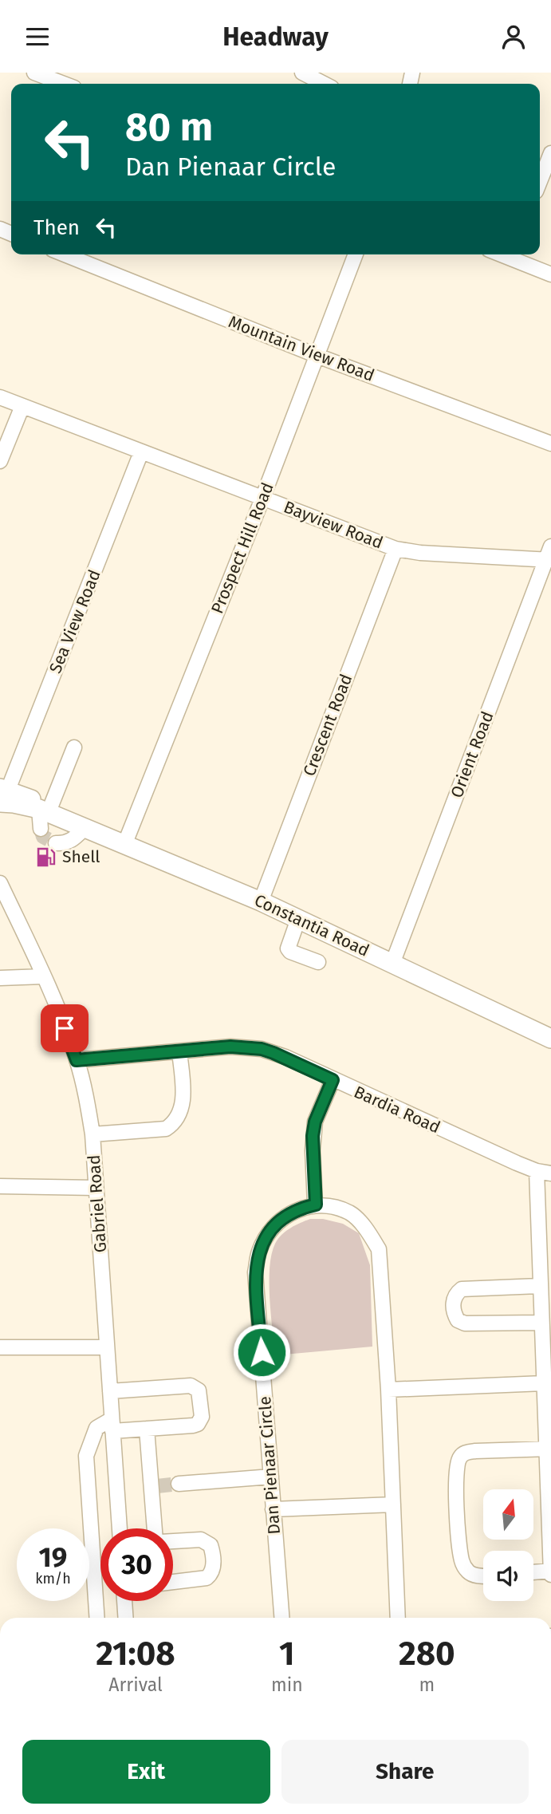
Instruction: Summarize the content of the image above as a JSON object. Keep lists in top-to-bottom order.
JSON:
{
  "streets": {
    "main road": ["Constantia Road"],
    "street": [
      "Mountain View Road",
      "Bayview Road",
      "Prospect Hill Road",
      "Sea View Road",
      "Crescent Road",
      "Orient Road",
      "Bardia Road",
      "Gabriel Road",
      "Dan Pienaar Circle"
    ]
  },
  "crossings": [
    ["Mountain View Road", "Prospect Hill Road"],
    ["Bayview Road", "Prospect Hill Road"],
    ["Bayview Road", "Sea View Road"],
    ["Bayview Road", "Crescent Road"],
    ["Bayview Road", "Orient Road"],
    ["Prospect Hill Road", "Constantia Road"],
    ["Sea View Road", "Constantia Road"],
    ["Crescent Road", "Constantia Road"],
    ["Orient Road", "Constantia Road"],
    ["Bardia Road", "Gabriel Road"]
  ],
  "places": {
    "fuel station": ["Shell"]
  },
  "north": "top",
  "page": {
    "header": "Headway",
    "turn": ["80 m", "Dan Pienaar Circle"],
    "then": "Then",
    "speed": "19 km/h",
    "limit": "30",
    "eta": [
      "21:08",
      "Arrival",
      "1",
      "min",
      "280",
      "m"
    ],
    "buttons": ["Exit", "Share"]
  }
}
